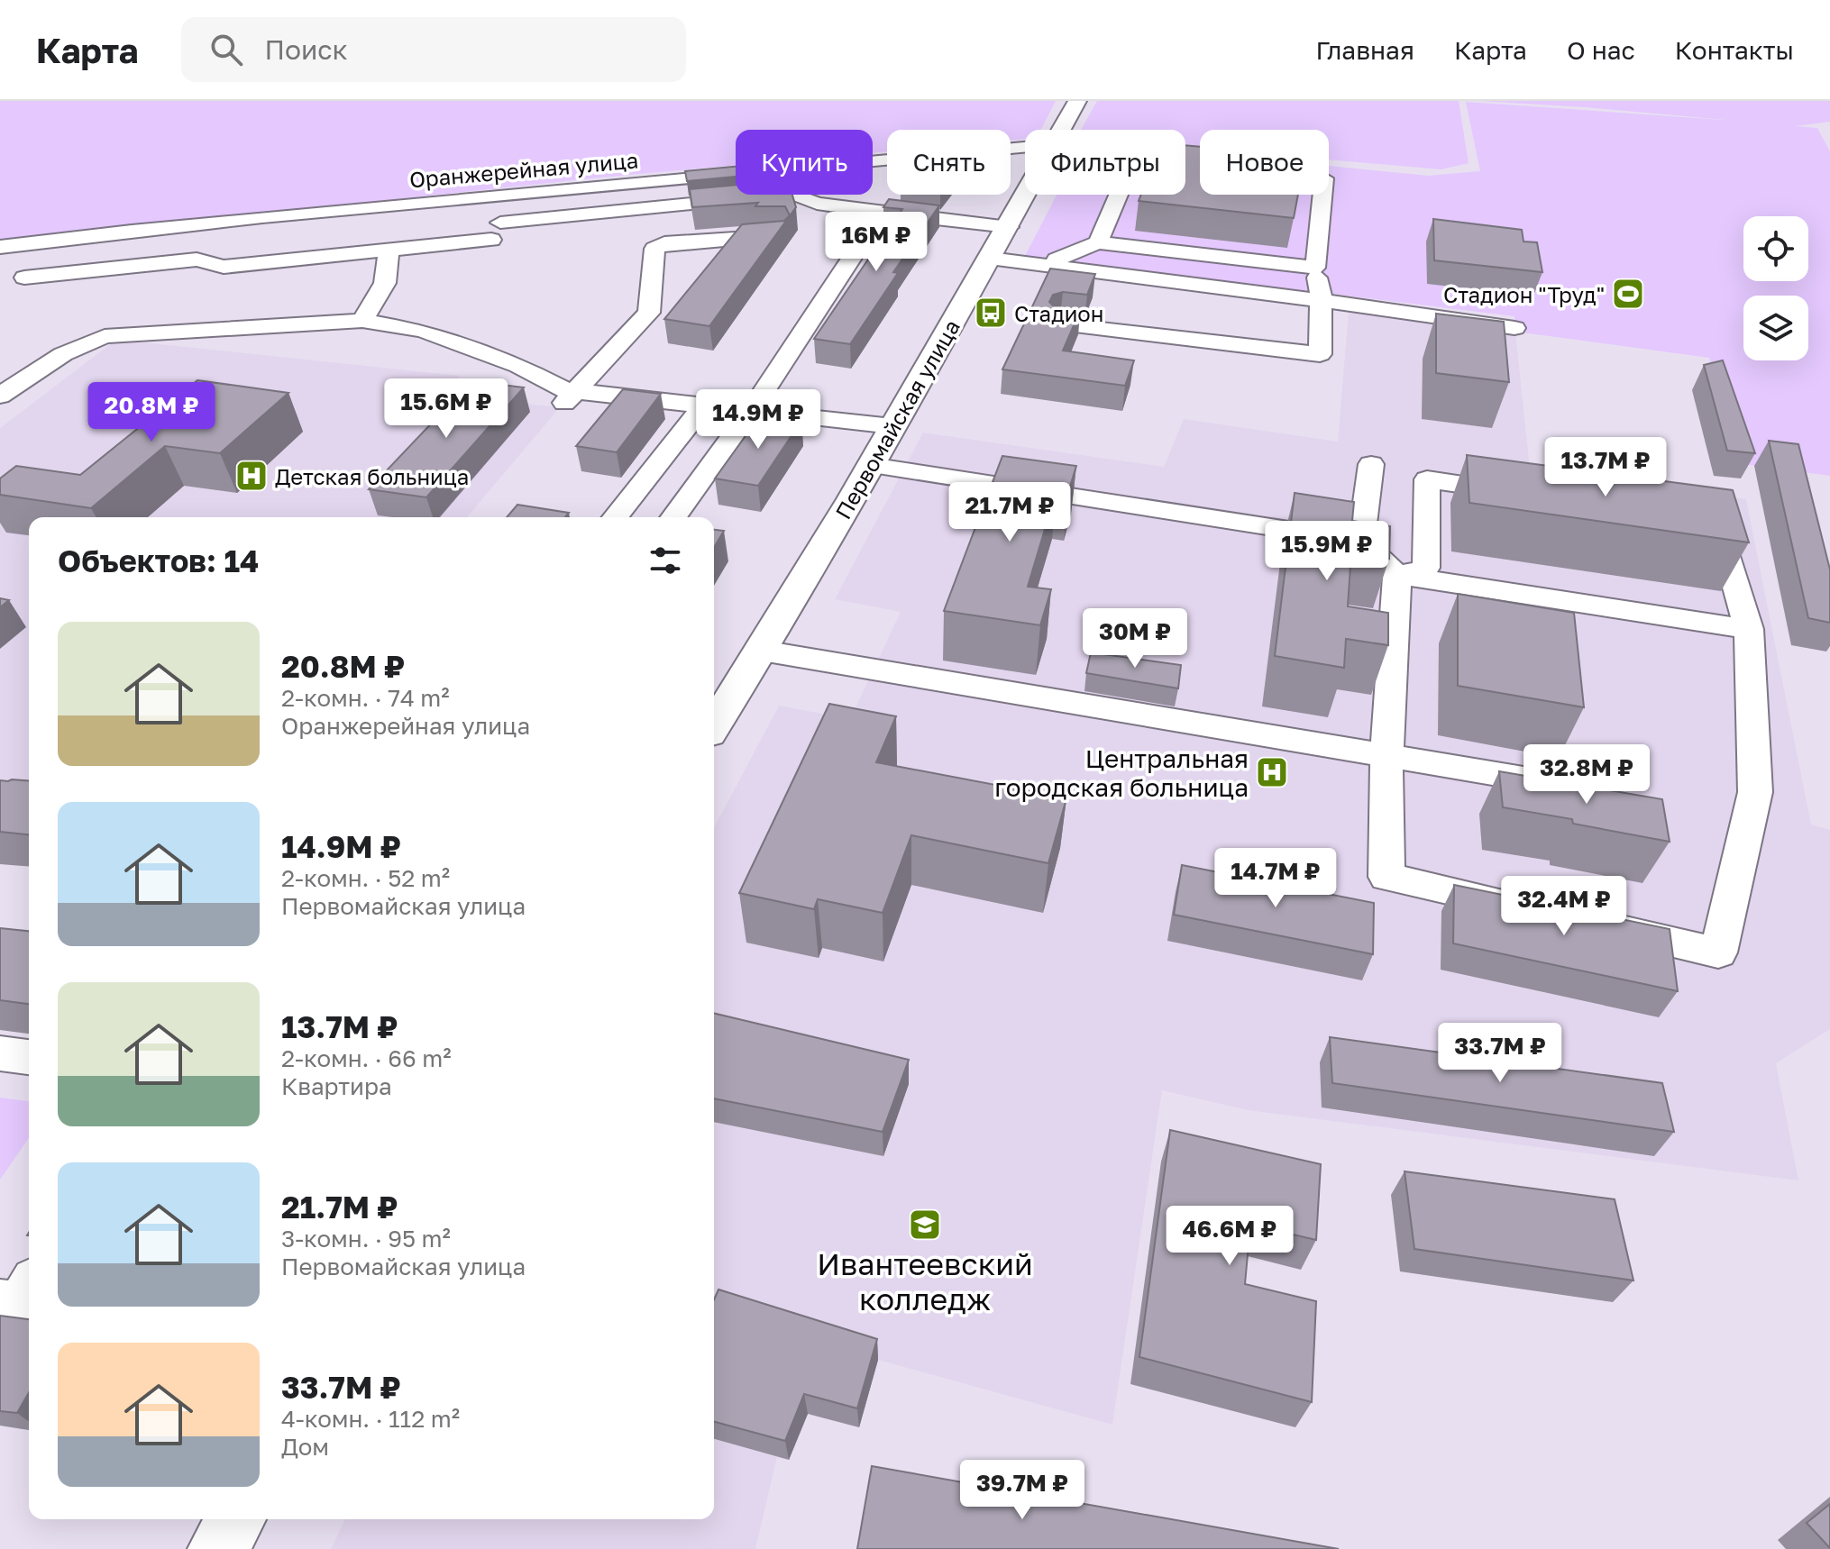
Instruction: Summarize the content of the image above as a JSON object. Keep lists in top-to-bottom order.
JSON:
{
  "streets": {
    "main road": ["Первомайская улица"],
    "street": ["Оранжерейная улица"]
  },
  "places": {
    "sports": ["Стадион \"Труд\""],
    "bus stop": ["Стадион"],
    "hospital": ["Детская больница", "Центральная городская больница"],
    "school or university": ["Ивантеевский колледж"]
  },
  "page": {
    "header": "Карта",
    "search": "Поиск",
    "nav": [
      "Главная",
      "Карта",
      "О нас",
      "Контакты"
    ],
    "chip": [
      "Купить",
      "Снять",
      "Фильтры",
      "Новое"
    ],
    "price": [
      "16M ₽",
      "15.6M ₽",
      "20.8M ₽",
      "14.9M ₽",
      "13.7M ₽",
      "21.7M ₽",
      "15.9M ₽",
      "30M ₽",
      "32.8M ₽",
      "14.7M ₽",
      "32.4M ₽",
      "33.7M ₽",
      "46.6M ₽",
      "39.7M ₽"
    ],
    "heading": "Объектов: 14",
    "list": [
      {
        "name": "20.8M ₽",
        "note": "2-комн. · 74 m² · Оранжерейная улица"
      },
      {
        "name": "14.9M ₽",
        "note": "2-комн. · 52 m² · Первомайская улица"
      },
      {
        "name": "13.7M ₽",
        "note": "2-комн. · 66 m² · Квартира"
      },
      {
        "name": "21.7M ₽",
        "note": "3-комн. · 95 m² · Первомайская улица"
      },
      {
        "name": "33.7M ₽",
        "note": "4-комн. · 112 m² · Дом"
      }
    ]
  }
}
